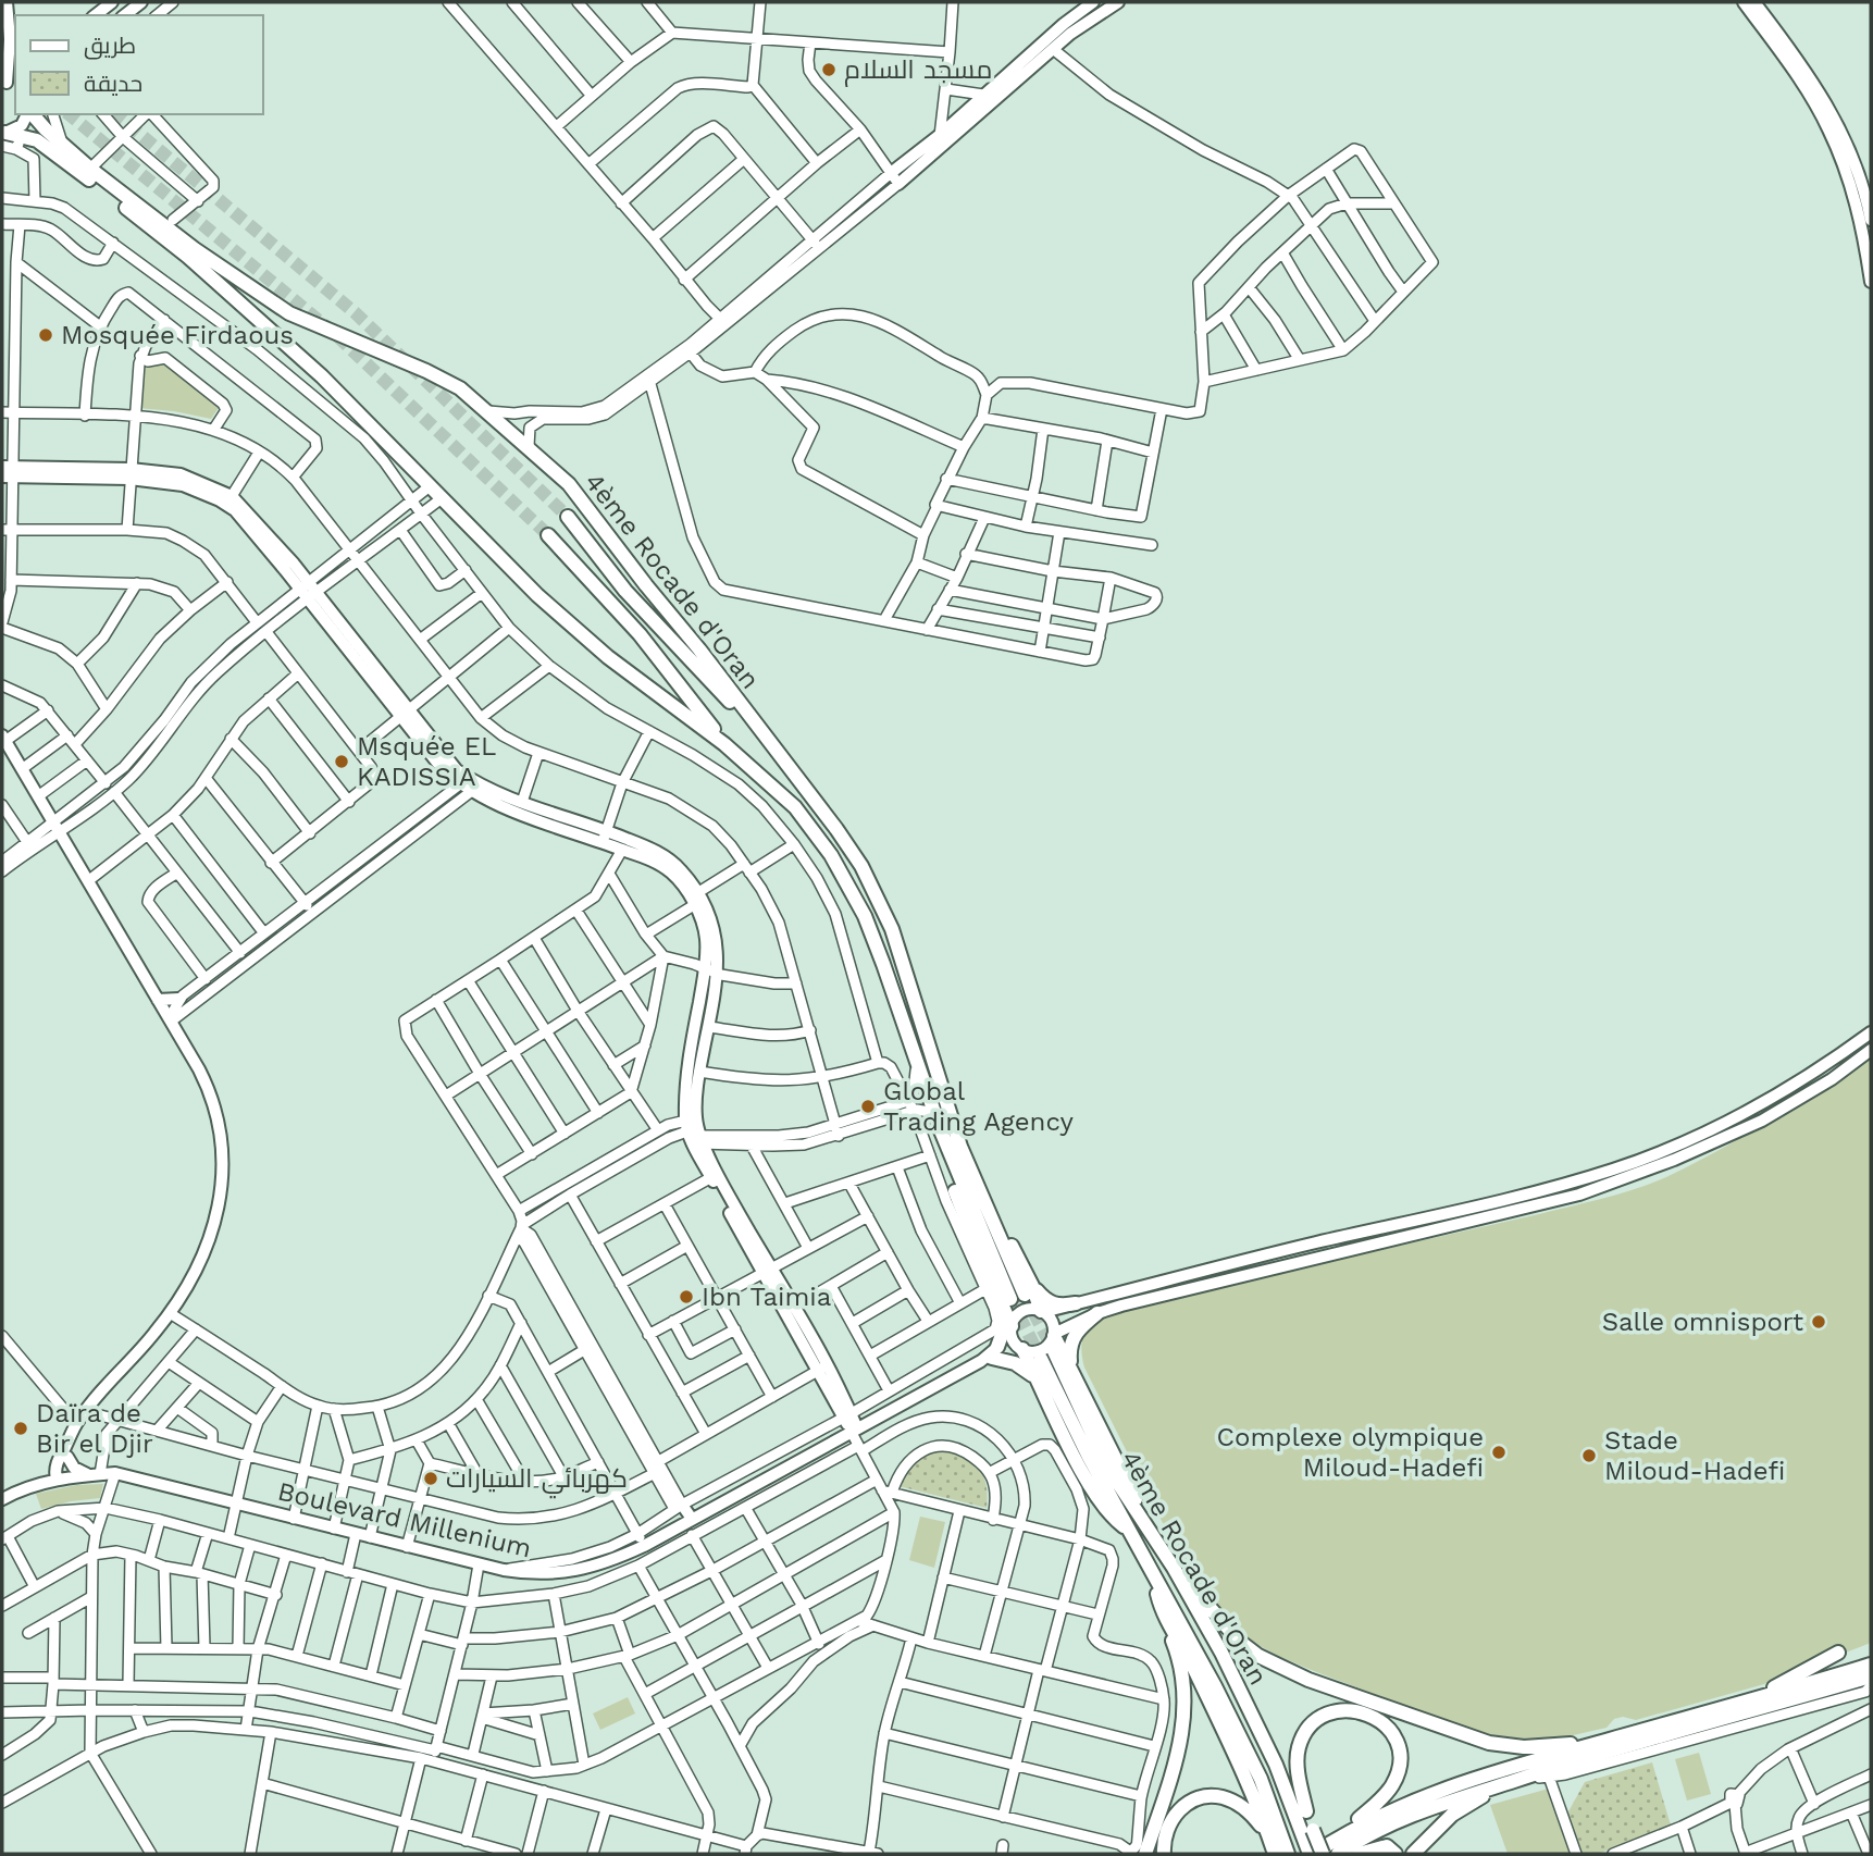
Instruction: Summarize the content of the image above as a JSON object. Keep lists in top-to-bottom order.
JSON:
{
  "streets": {
    "highway": ["4ème Rocade d'Oran"],
    "main road": ["Boulevard Millenium"]
  },
  "places": [
    "مسجد السلام",
    "Mosquée Firdaous",
    "Msquée EL KADISSIA",
    "Global Trading Agency",
    "Ibn Taimia",
    "Salle omnisport",
    "Daïra de Bir el Djir",
    "Complexe olympique Miloud-Hadefi",
    "Stade Miloud-Hadefi",
    "كهربائي السيارات"
  ],
  "legend": ["طريق", "حديقة"]
}
